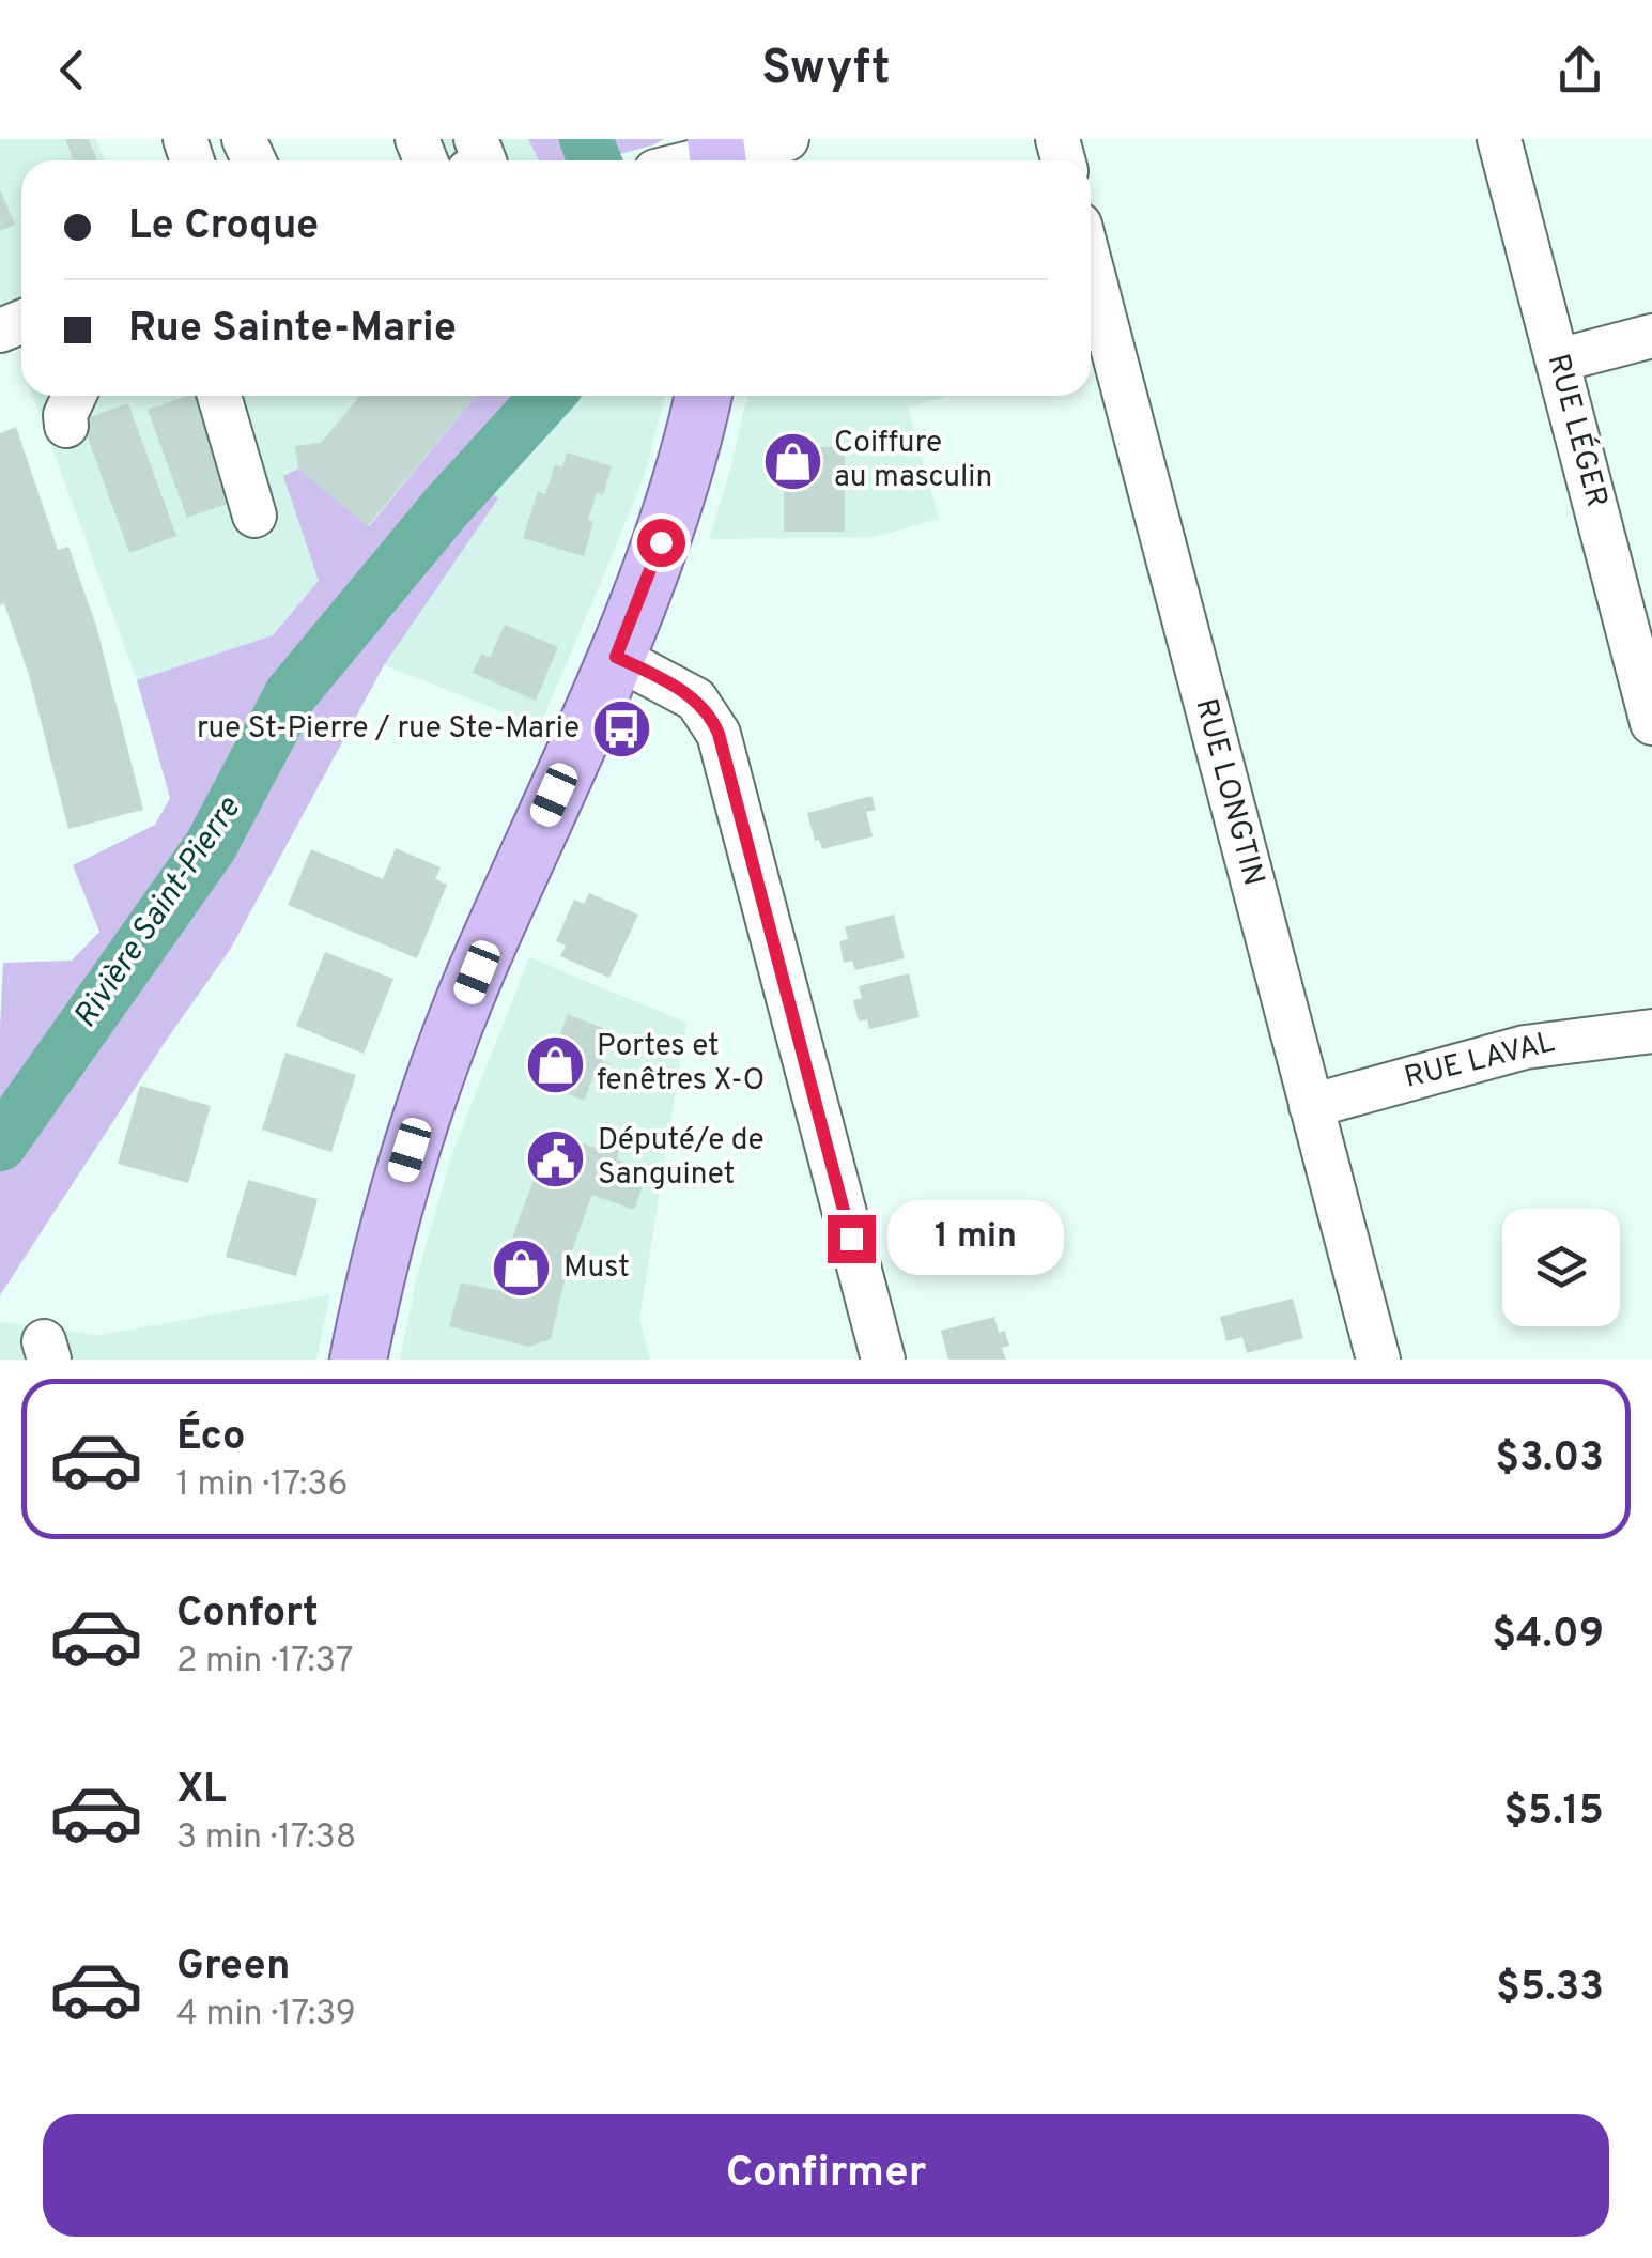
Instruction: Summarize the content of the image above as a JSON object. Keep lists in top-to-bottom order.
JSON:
{
  "streets": {
    "street": ["RUE LÉGER", "RUE LONGTIN", "RUE LAVAL"]
  },
  "crossings": [
    ["RUE LONGTIN", "RUE LAVAL"]
  ],
  "water": ["Rivière Saint-Pierre"],
  "places": {
    "shop": ["Coiffure au masculin", "Portes et fenêtres X-O", "Must"],
    "bus stop": ["rue St-Pierre / rue Ste-Marie"],
    "public building": ["Député/e de Sanguinet"]
  },
  "page": {
    "header": "Swyft",
    "banner": ["Le Croque", "Rue Sainte-Marie"],
    "bubble": "1 min",
    "list": [
      {
        "name": "Éco",
        "note": "1 min · 17:36",
        "value": "$3.03"
      },
      {
        "name": "Confort",
        "note": "2 min · 17:37",
        "value": "$4.09"
      },
      {
        "name": "XL",
        "note": "3 min · 17:38",
        "value": "$5.15"
      },
      {
        "name": "Green",
        "note": "4 min · 17:39",
        "value": "$5.33"
      }
    ],
    "buttons": "Confirmer"
  }
}
